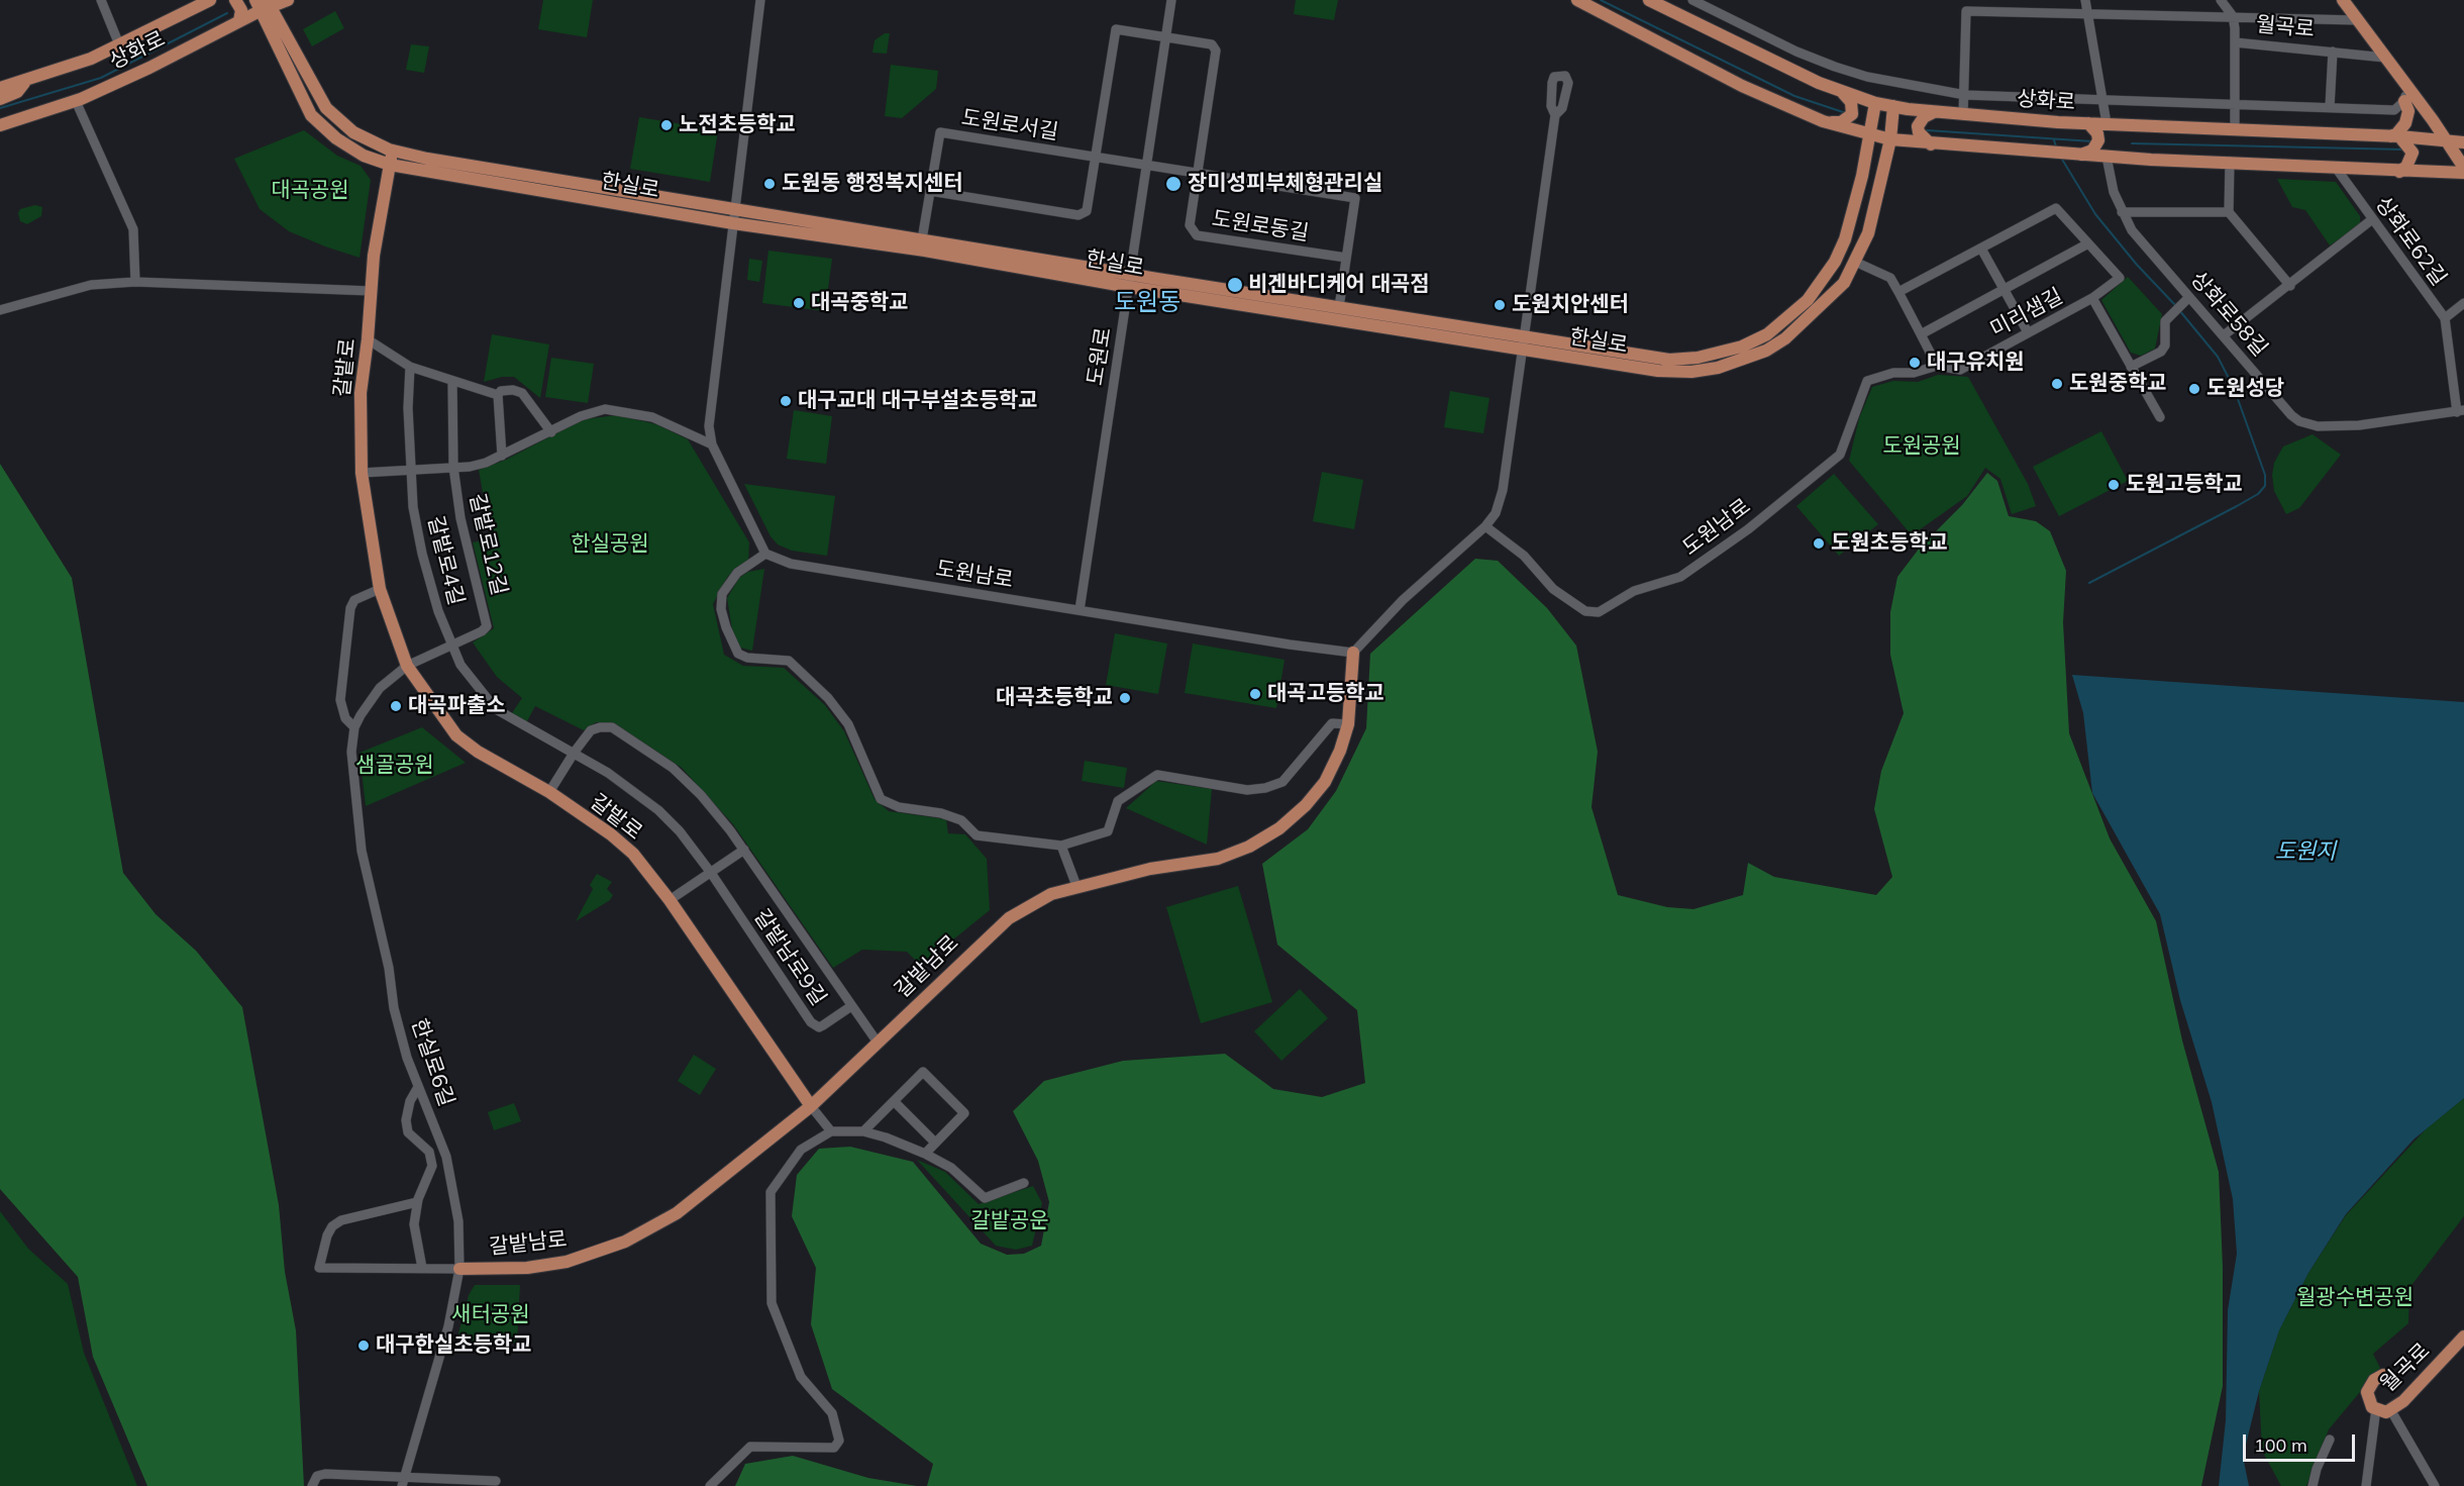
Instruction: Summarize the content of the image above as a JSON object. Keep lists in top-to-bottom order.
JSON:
{
  "streets": {
    "main road": [
      "월곡로",
      "상화로",
      "한실로",
      "갈밭로",
      "갈밭남로"
    ],
    "street": [
      "도원로서길",
      "도원로동길",
      "상화로62길",
      "미리샘길",
      "상화로58길",
      "도원로",
      "도원남로",
      "갈밭로12길",
      "갈밭로4길",
      "갈밭남로9길",
      "한실로6길"
    ]
  },
  "crossings": [
    ["상화로", "한실로"],
    ["도원로서길", "한실로"],
    ["도원로서길", "도원로동길"],
    ["도원로서길", "도원로"],
    ["한실로", "도원로동길"],
    ["한실로", "도원로"],
    ["한실로", "갈밭로"],
    ["도원로동길", "도원로"],
    ["상화로62길", "상화로58길"],
    ["미리샘길", "도원남로"],
    ["도원로", "도원남로"],
    ["갈밭로", "갈밭로12길"],
    ["갈밭로", "갈밭남로"],
    ["갈밭로", "한실로6길"],
    ["도원남로", "갈밭남로"],
    ["갈밭로12길", "갈밭로4길"],
    ["갈밭로12길", "한실로6길"],
    ["갈밭로4길", "갈밭남로9길"],
    ["갈밭남로9길", "갈밭남로"],
    ["갈밭남로", "한실로6길"]
  ],
  "districts": ["도원동"],
  "water": ["도원지"],
  "parks": [
    "대곡공원",
    "도원공원",
    "한실공원",
    "샘골공원",
    "갈밭공운",
    "월광수변공원",
    "새터공원"
  ],
  "places": [
    "노전초등학교",
    "도원동 행정복지센터",
    "장미성피부체형관리실",
    "비겐바디케어 대곡점",
    "대곡중학교",
    "도원치안센터",
    "대구유치원",
    "도원중학교",
    "도원성당",
    "대구교대 대구부설초등학교",
    "도원고등학교",
    "도원초등학교",
    "대곡고등학교",
    "대곡초등학교",
    "대곡파출소",
    "대구한실초등학교"
  ],
  "scale_bar": "100 m"
}
